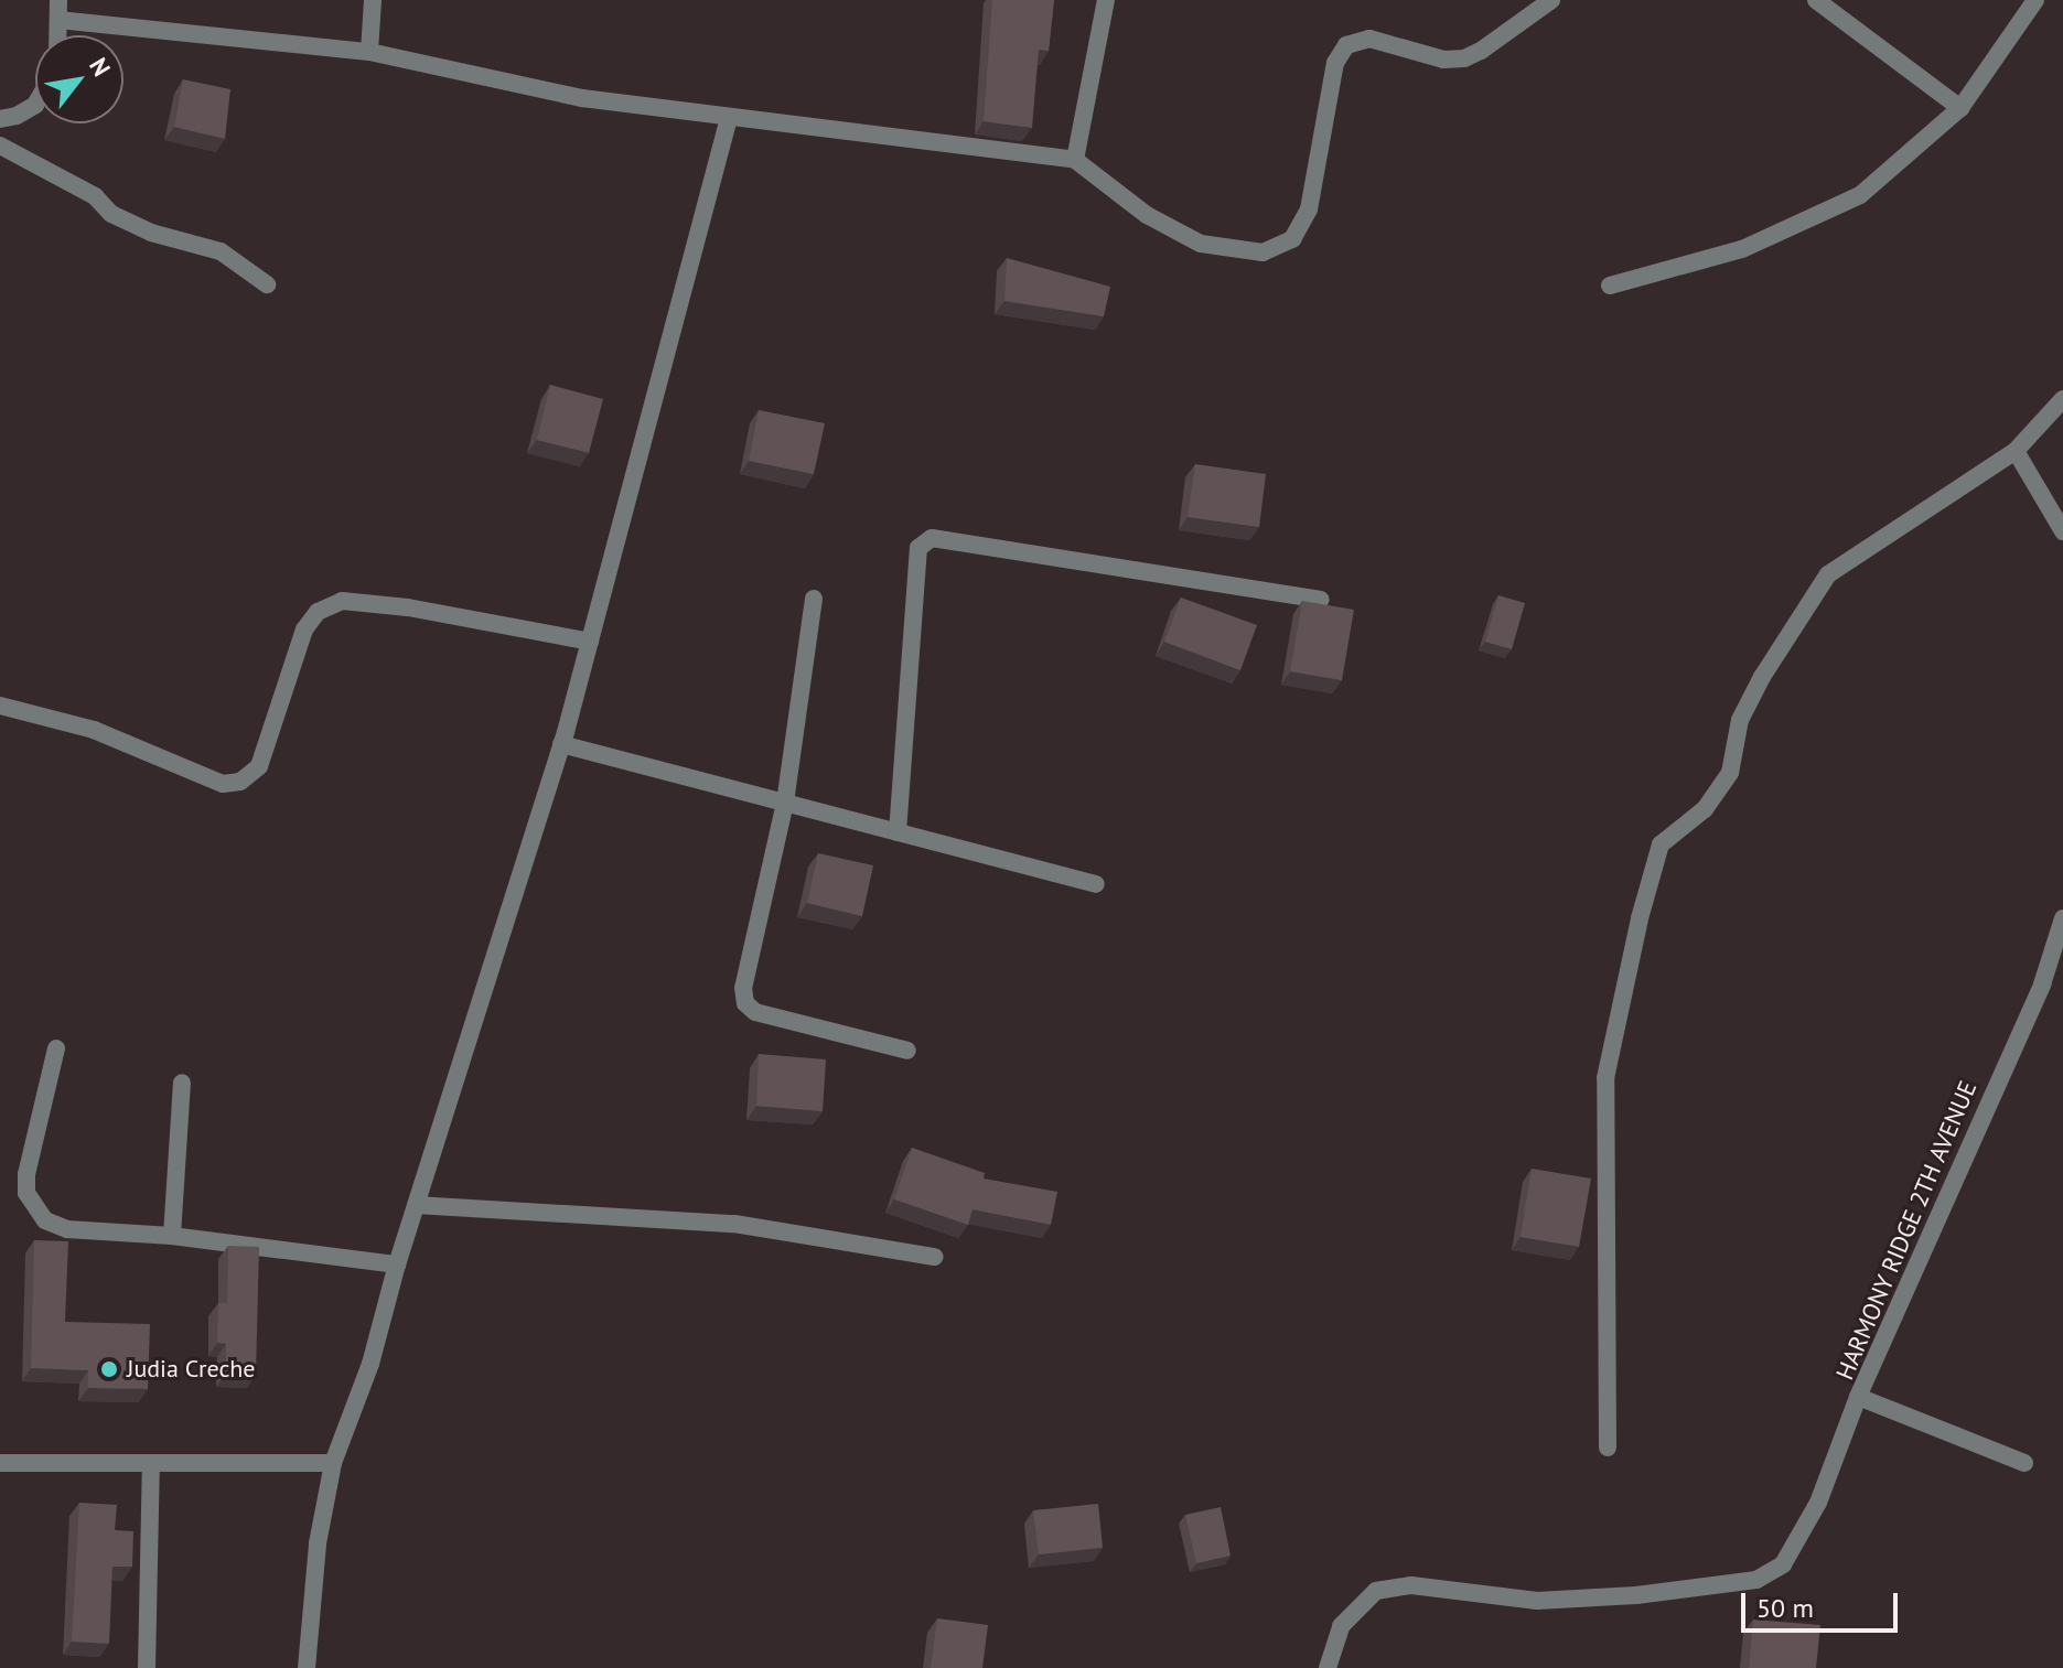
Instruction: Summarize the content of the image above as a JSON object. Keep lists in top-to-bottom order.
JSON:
{
  "streets": {
    "street": ["HARMONY RIDGE 2TH AVENUE"]
  },
  "places": ["Judia Creche"],
  "scale_bar": "50 m",
  "north": "top right"
}
